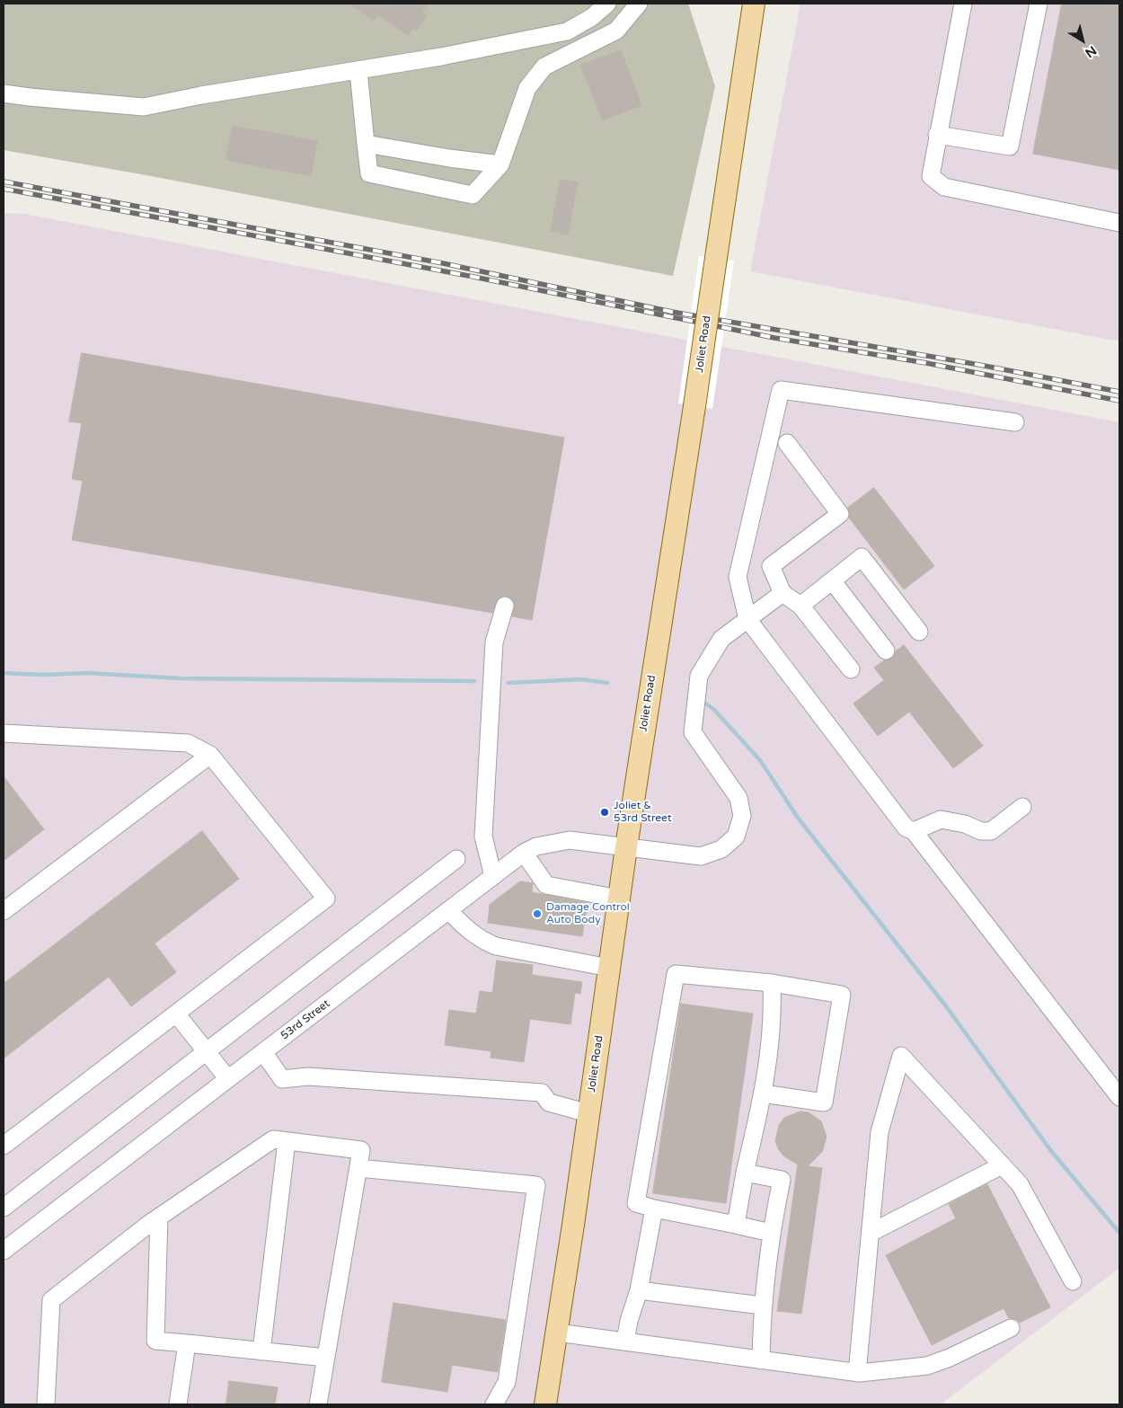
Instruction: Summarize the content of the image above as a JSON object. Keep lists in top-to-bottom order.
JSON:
{
  "streets": {
    "main road": ["Joliet Road"],
    "street": ["53rd Street"]
  },
  "crossings": [
    ["Joliet Road", "53rd Street"]
  ],
  "places": ["Joliet & 53rd Street", "Damage Control Auto Body"],
  "north": "bottom right"
}
